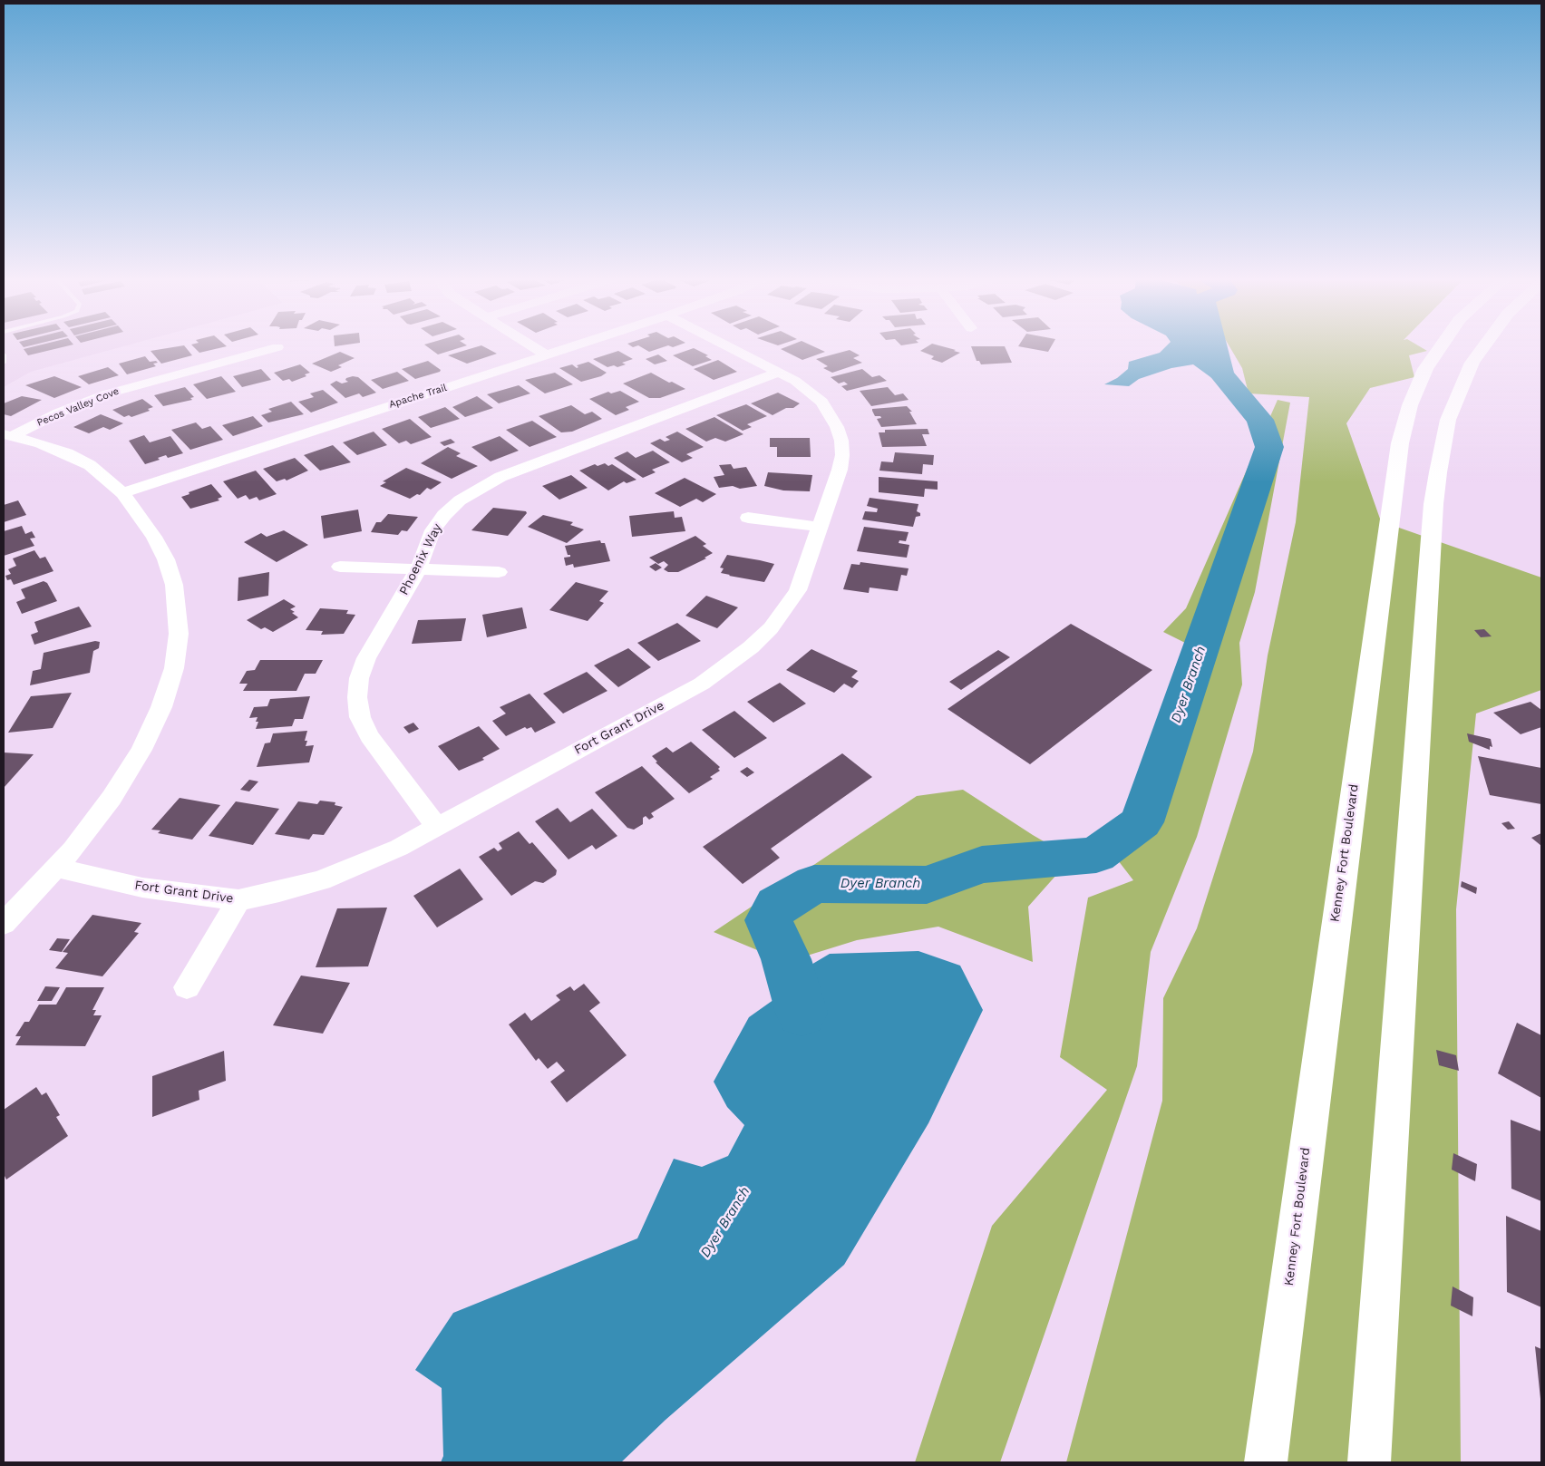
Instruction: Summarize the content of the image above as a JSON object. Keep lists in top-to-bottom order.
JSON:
{
  "streets": {
    "main road": ["Kenney Fort Boulevard"],
    "street": [
      "Apache Trail",
      "Pecos Valley Cove",
      "Phoenix Way",
      "Fort Grant Drive"
    ]
  },
  "crossings": [
    ["Phoenix Way", "Fort Grant Drive"]
  ],
  "water": ["Dyer Branch"]
}
